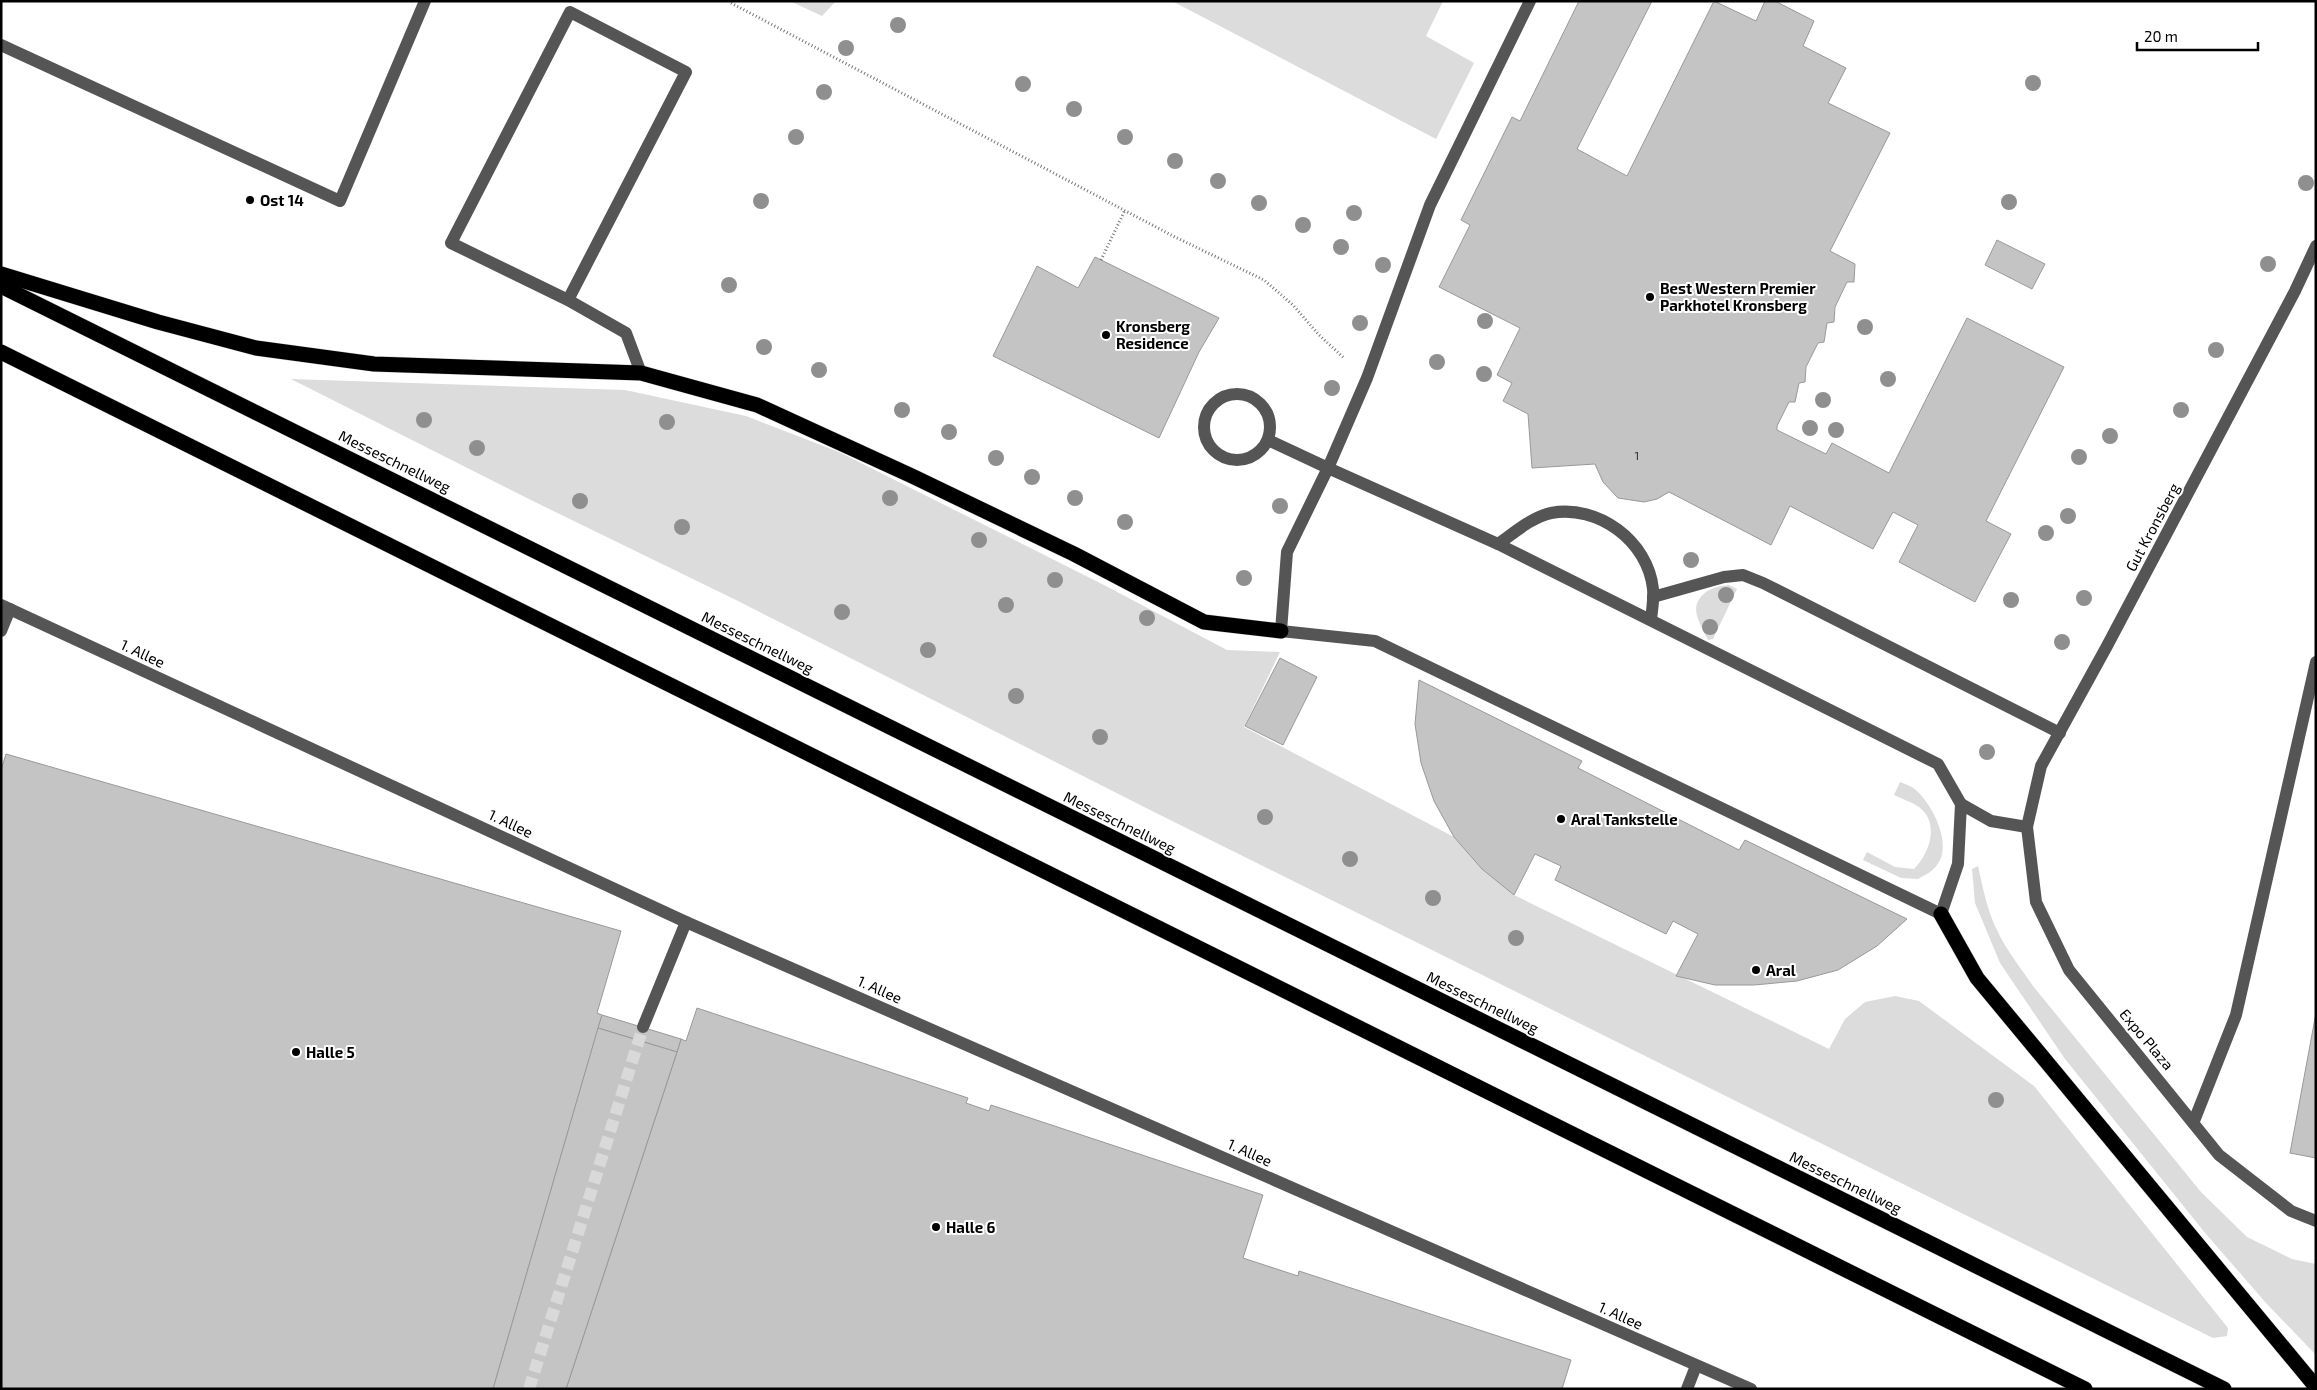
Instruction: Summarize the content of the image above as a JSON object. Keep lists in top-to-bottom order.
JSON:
{
  "streets": {
    "highway": ["Messeschnellweg"],
    "street": ["Gut Kronsberg", "1. Allee", "Expo Plaza"]
  },
  "crossings": [
    ["Gut Kronsberg", "Expo Plaza"]
  ],
  "places": [
    "Ost 14",
    "Best Western Premier Parkhotel Kronsberg",
    "Kronsberg Residence",
    "Aral Tankstelle",
    "Aral",
    "Halle 5",
    "Halle 6"
  ],
  "house_numbers": ["1"],
  "scale_bar": "20 m"
}
